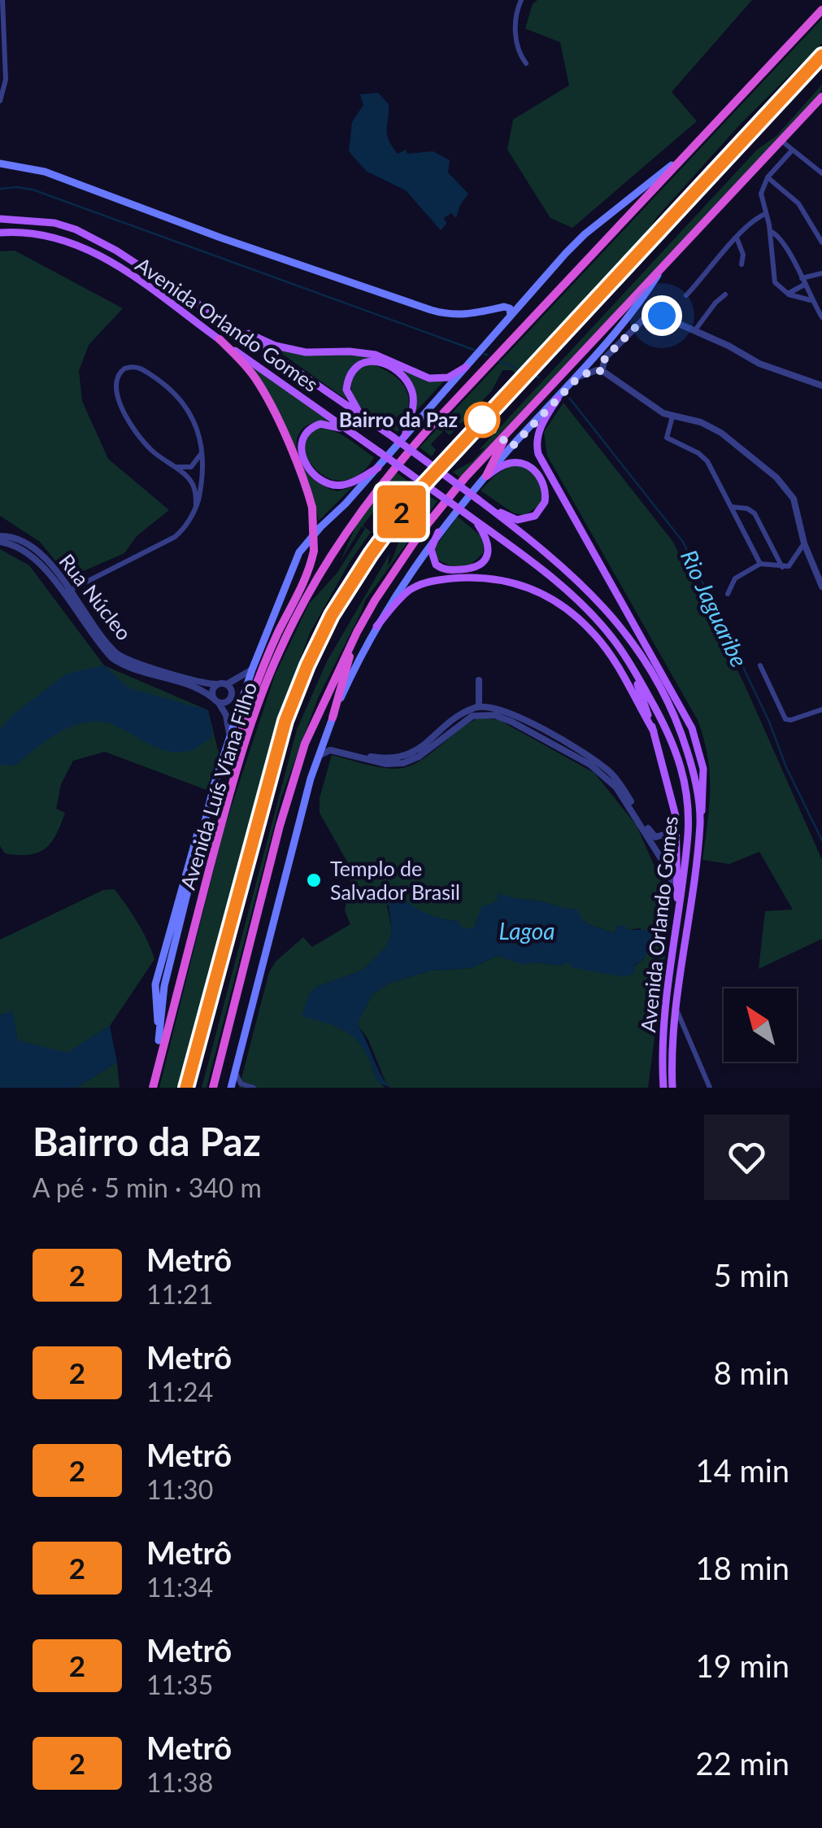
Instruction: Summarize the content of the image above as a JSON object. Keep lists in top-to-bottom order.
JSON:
{
  "streets": {
    "highway": ["Avenida Luís Viana Filho"],
    "main road": ["Avenida Orlando Gomes"],
    "street": ["Rua Núcleo"]
  },
  "water": ["Rio Jaguaribe", "Lagoa"],
  "places": ["Bairro da Paz", "Templo de Salvador Brasil"],
  "lines": ["metro line 2"],
  "north": "top left",
  "page": {
    "on_map": "2",
    "heading": ["Bairro da Paz", "A pé · 5 min · 340 m"],
    "list": [
      {
        "mark": "2",
        "name": "Metrô",
        "note": "11:21",
        "value": "5 min"
      },
      {
        "mark": "2",
        "name": "Metrô",
        "note": "11:24",
        "value": "8 min"
      },
      {
        "mark": "2",
        "name": "Metrô",
        "note": "11:30",
        "value": "14 min"
      },
      {
        "mark": "2",
        "name": "Metrô",
        "note": "11:34",
        "value": "18 min"
      },
      {
        "mark": "2",
        "name": "Metrô",
        "note": "11:35",
        "value": "19 min"
      },
      {
        "mark": "2",
        "name": "Metrô",
        "note": "11:38",
        "value": "22 min"
      }
    ]
  }
}
